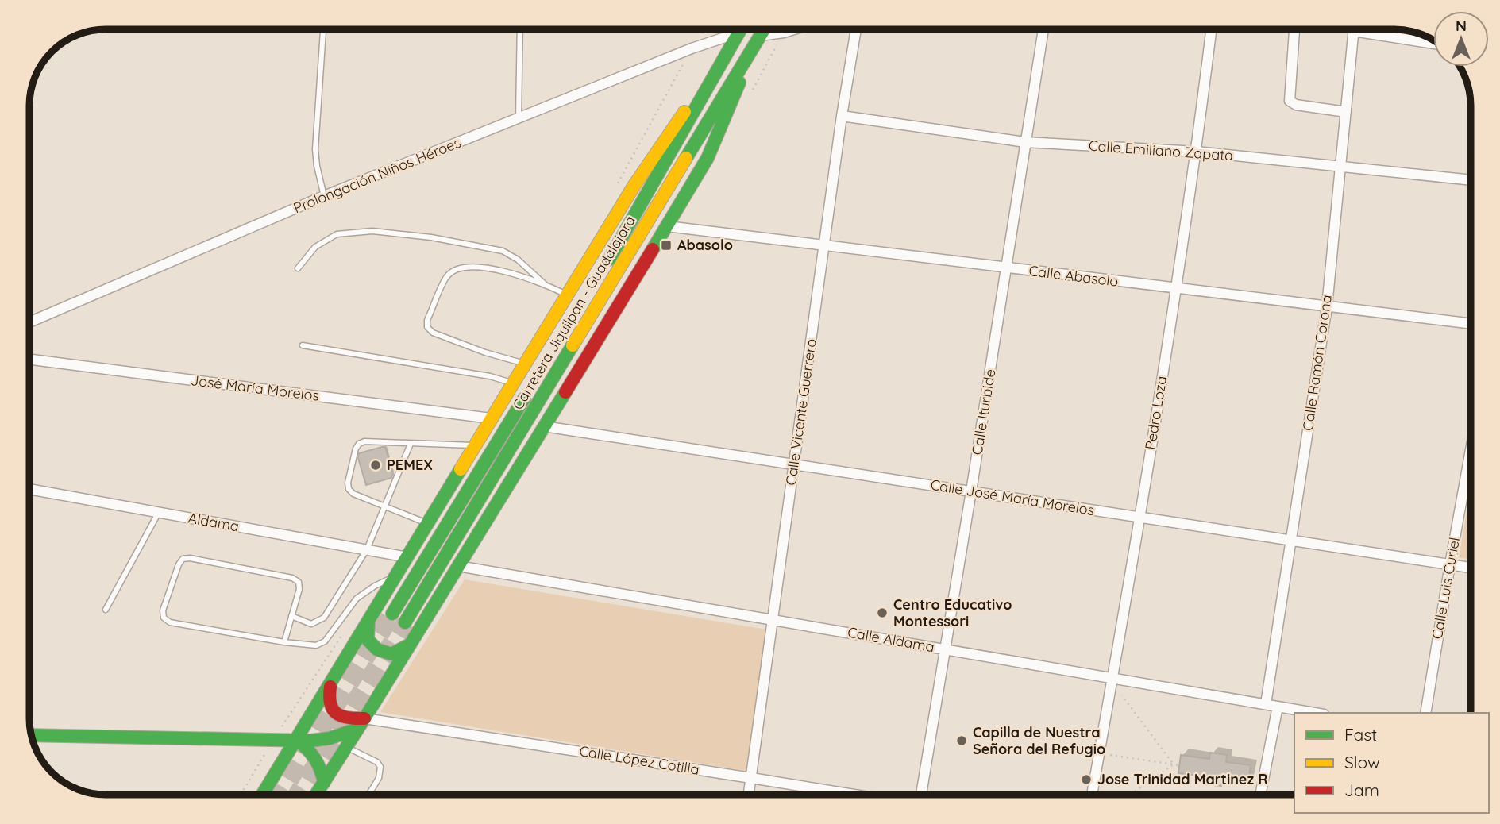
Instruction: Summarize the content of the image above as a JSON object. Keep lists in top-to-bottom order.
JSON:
{
  "streets": {
    "main road": ["Carretera Jiquilpan - Guadalajara"],
    "street": [
      "Calle Emiliano Zapata",
      "Prolongación Niños Héroes",
      "Calle Abasolo",
      "Calle Ramón Corona",
      "José María Morelos",
      "Calle Vicente Guerrero",
      "Calle Iturbide",
      "Pedro Loza",
      "Calle José María Morelos",
      "Aldama",
      "Calle Luis Curiel",
      "Calle Aldama",
      "Calle López Cotilla"
    ]
  },
  "crossings": [
    ["Calle Emiliano Zapata", "Calle Ramón Corona"],
    ["Calle Emiliano Zapata", "Calle Vicente Guerrero"],
    ["Calle Emiliano Zapata", "Calle Iturbide"],
    ["Calle Emiliano Zapata", "Pedro Loza"],
    ["Prolongación Niños Héroes", "Carretera Jiquilpan - Guadalajara"],
    ["Calle Abasolo", "Calle Ramón Corona"],
    ["Calle Abasolo", "Calle Vicente Guerrero"],
    ["Calle Abasolo", "Calle Iturbide"],
    ["Calle Abasolo", "Pedro Loza"],
    ["Calle Ramón Corona", "Calle José María Morelos"],
    ["Calle Ramón Corona", "Calle Aldama"],
    ["Calle Vicente Guerrero", "Calle José María Morelos"],
    ["Calle Vicente Guerrero", "Calle Aldama"],
    ["Calle Vicente Guerrero", "Calle López Cotilla"],
    ["Calle Iturbide", "Calle José María Morelos"],
    ["Calle Iturbide", "Calle Aldama"],
    ["Pedro Loza", "Calle José María Morelos"],
    ["Pedro Loza", "Calle Aldama"],
    ["Calle José María Morelos", "Calle Luis Curiel"]
  ],
  "places": {
    "transit": ["Abasolo"],
    "other": [
      "PEMEX",
      "Centro Educativo Montessori",
      "Capilla de Nuestra Señora del Refugio",
      "Jose Trinidad Martinez R"
    ]
  },
  "legend": ["Fast", "Slow", "Jam"],
  "north": "top"
}
